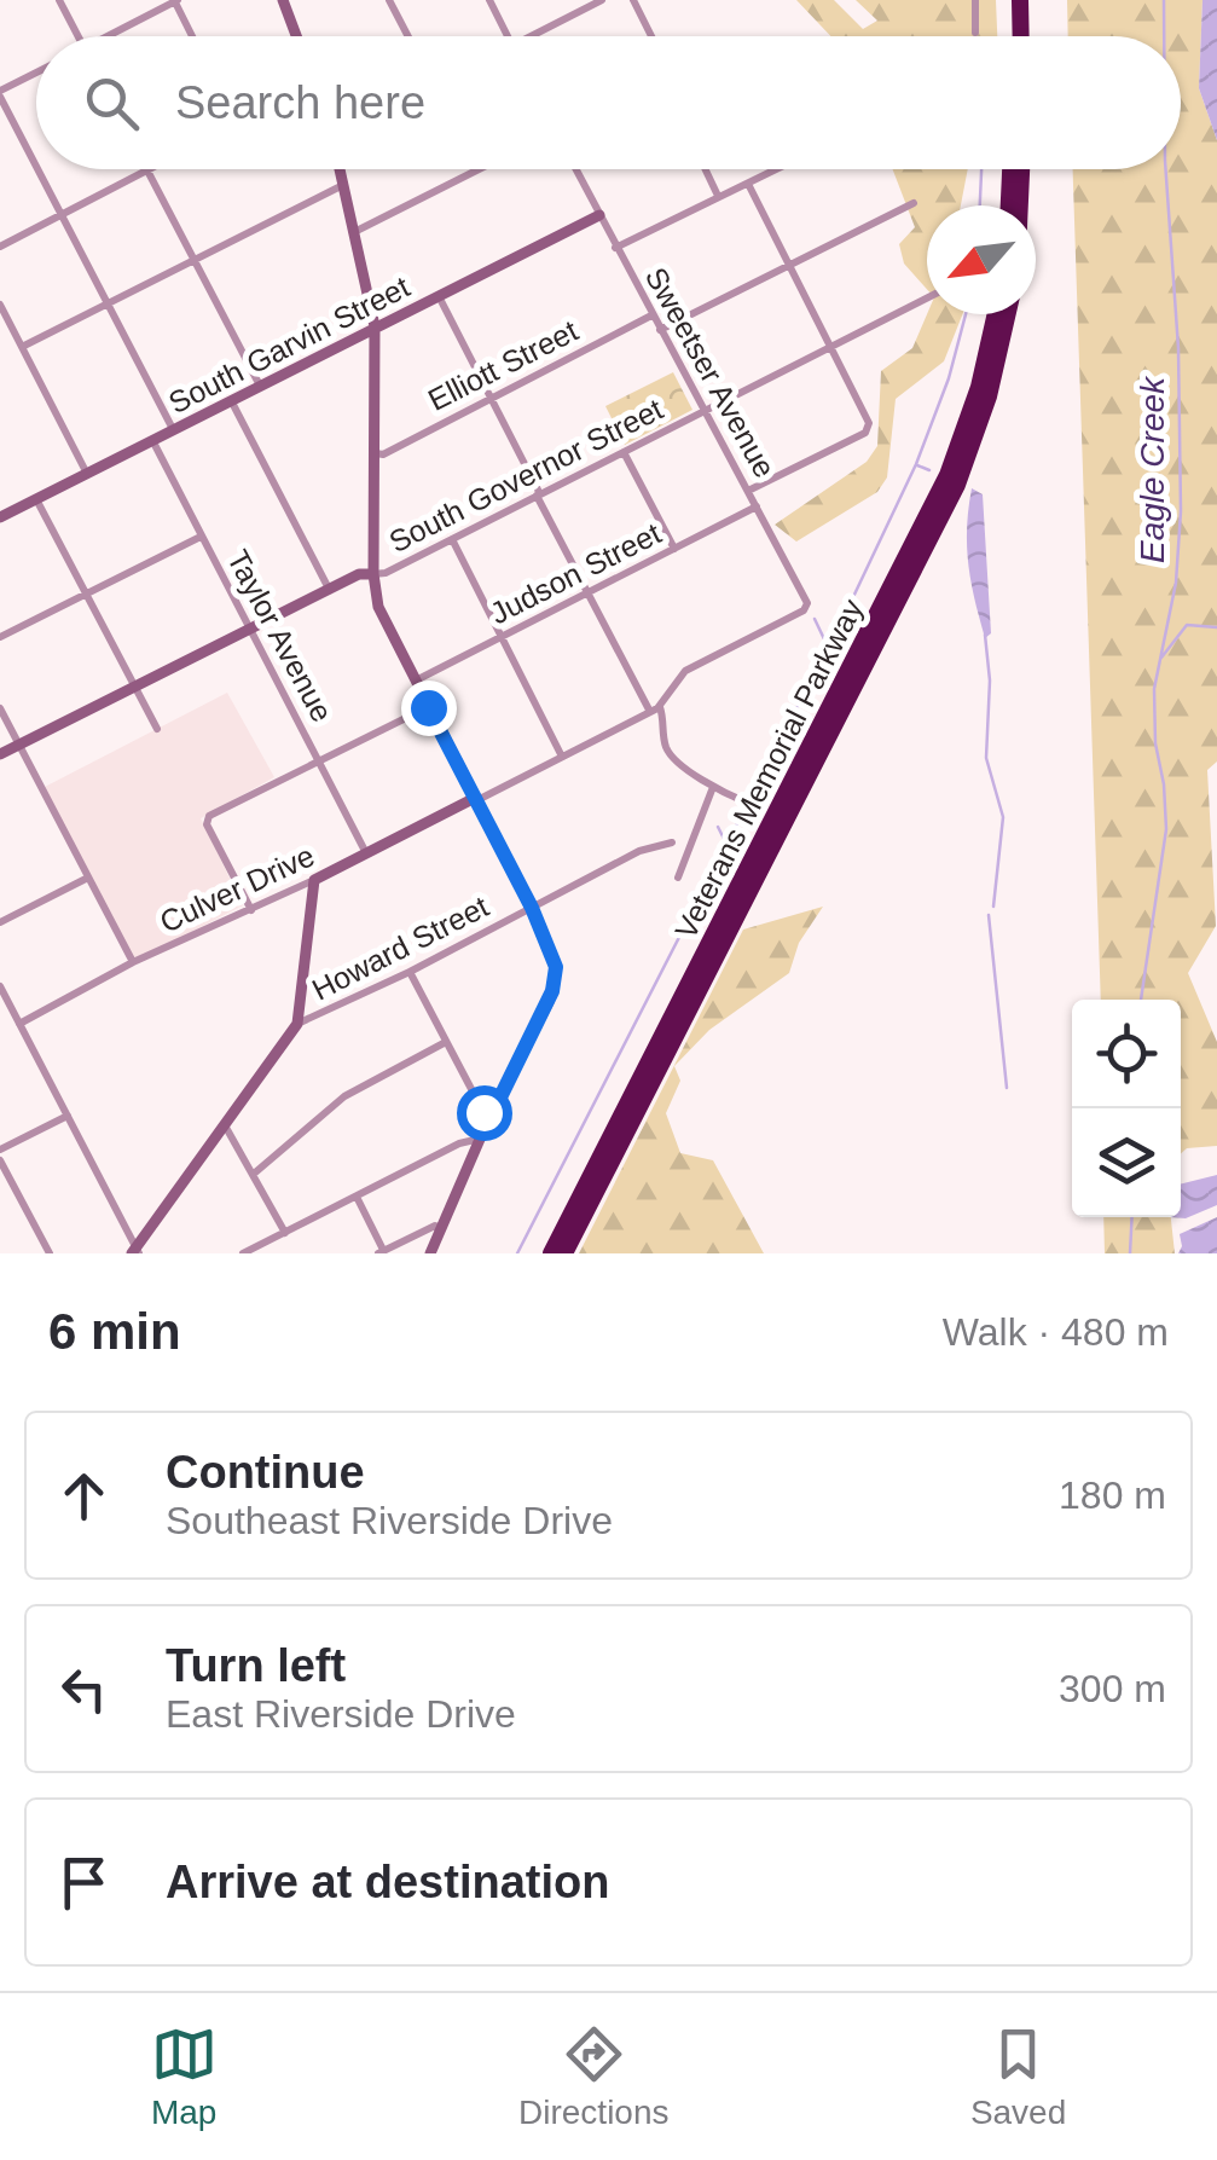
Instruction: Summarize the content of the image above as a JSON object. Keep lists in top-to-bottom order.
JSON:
{
  "streets": {
    "highway": ["Veterans Memorial Parkway"],
    "street": [
      "South Garvin Street",
      "Elliott Street",
      "Sweetser Avenue",
      "South Governor Street",
      "Judson Street",
      "Taylor Avenue",
      "Culver Drive",
      "Howard Street"
    ]
  },
  "crossings": [
    ["South Garvin Street", "Sweetser Avenue"],
    ["South Garvin Street", "Taylor Avenue"],
    ["Elliott Street", "Sweetser Avenue"],
    ["Sweetser Avenue", "South Governor Street"],
    ["Sweetser Avenue", "Judson Street"],
    ["Sweetser Avenue", "Culver Drive"],
    ["South Governor Street", "Taylor Avenue"],
    ["Taylor Avenue", "Culver Drive"]
  ],
  "water": ["Eagle Creek"],
  "north": "bottom left",
  "page": {
    "search": "Search here",
    "heading": ["6 min", "Walk · 480 m"],
    "list": [
      ["Continue", "Southeast Riverside Drive", "180 m"],
      ["Turn left", "East Riverside Drive", "300 m"],
      "Arrive at destination"
    ],
    "nav": ["Map", "Directions", "Saved"]
  }
}
